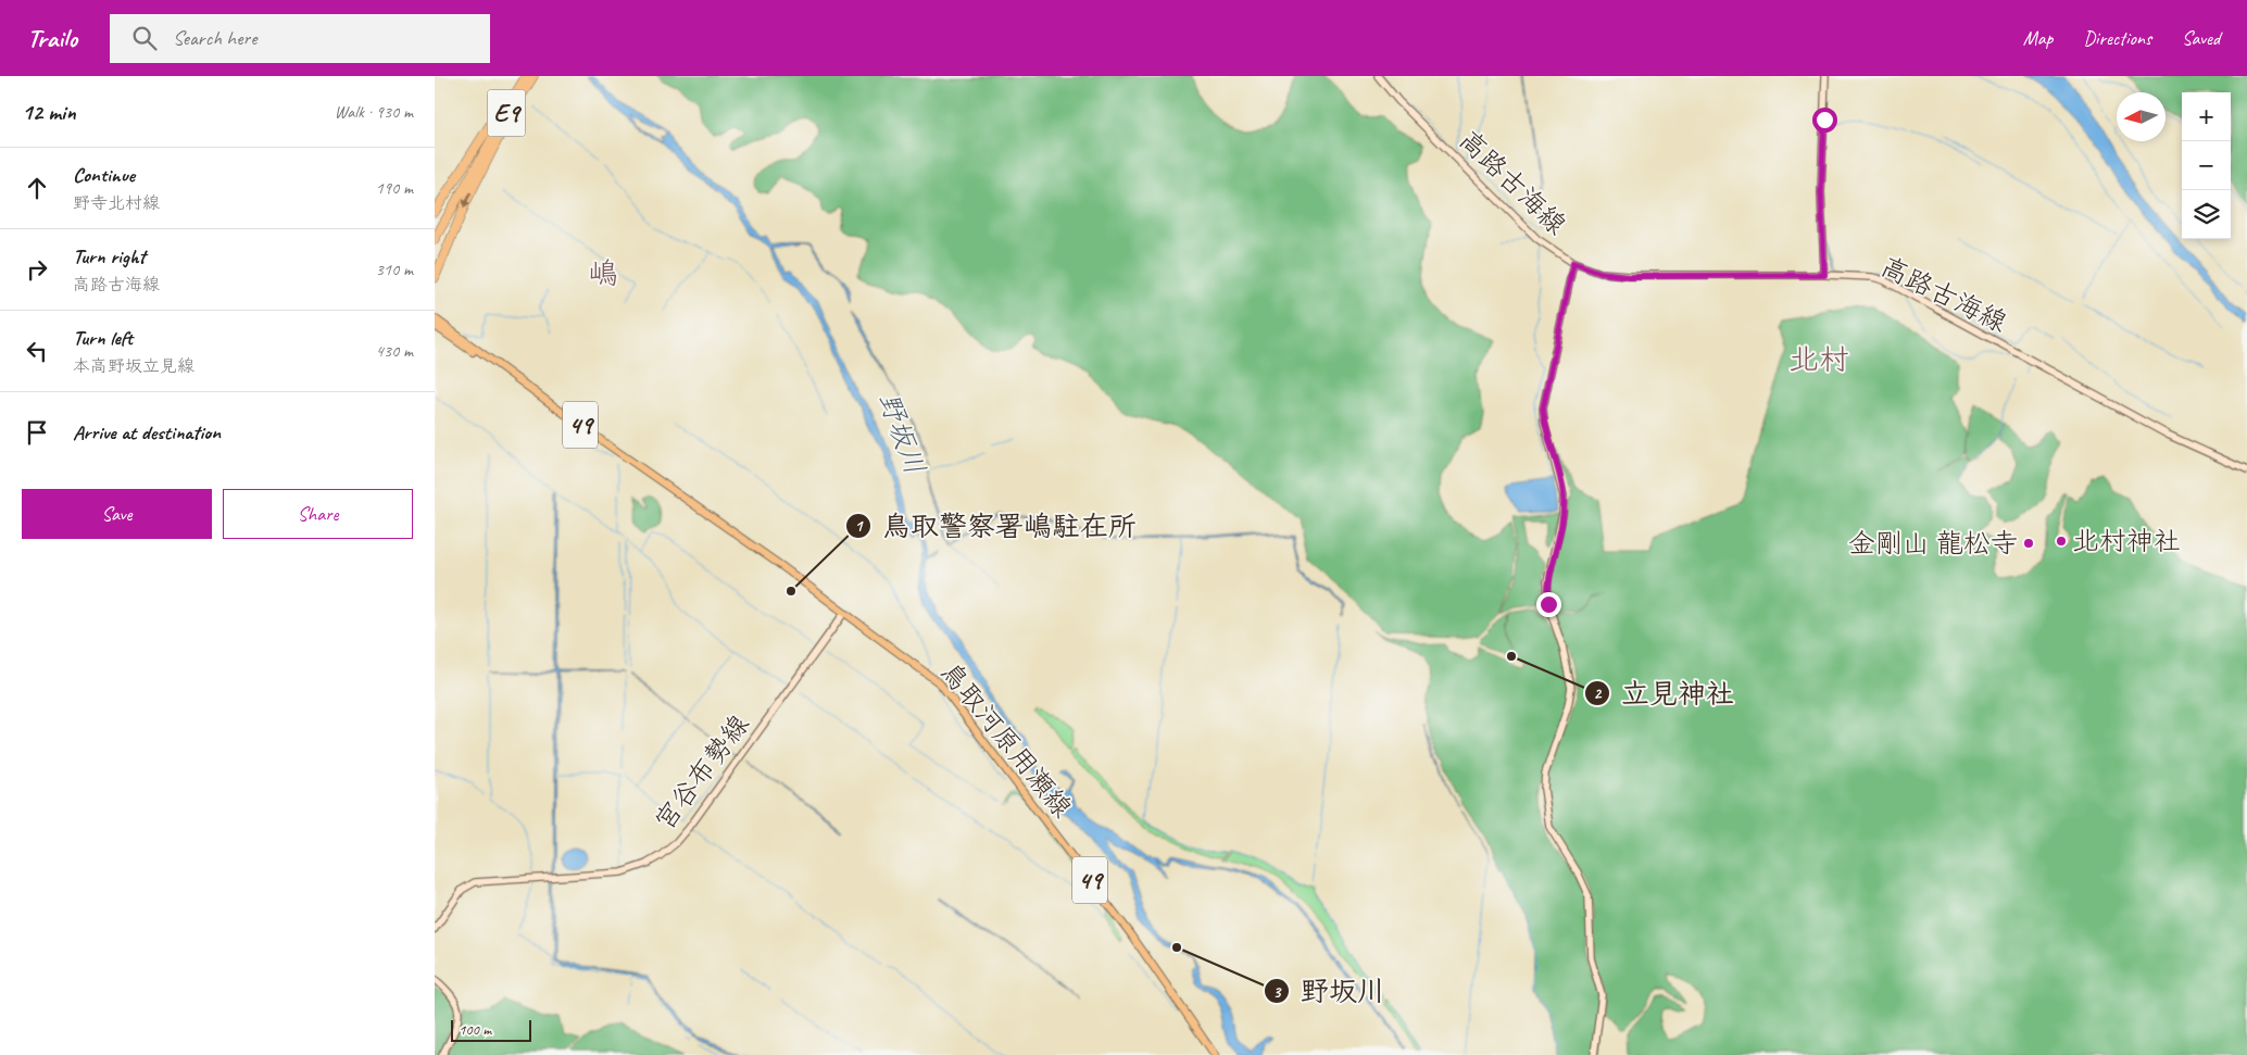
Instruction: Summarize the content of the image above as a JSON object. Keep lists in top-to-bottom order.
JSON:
{
  "streets": {
    "highway": ["E9"],
    "main road": ["49", "鳥取河原用瀬線"],
    "street": ["高路古海線", "宮谷布勢線"]
  },
  "crossings": [
    ["鳥取河原用瀬線", "宮谷布勢線"]
  ],
  "districts": ["嶋", "北村"],
  "water": ["野坂川"],
  "places": [
    "北村神社",
    "金剛山 龍松寺",
    "鳥取警察署嶋駐在所",
    "立見神社",
    "野坂川"
  ],
  "scale_bar": "100 m",
  "north": "left",
  "page": {
    "header": "Trailo",
    "search": "Search here",
    "nav": ["Map", "Directions", "Saved"],
    "heading": ["12 min", "Walk · 930 m"],
    "map_buttons": ["+", "−"],
    "list": [
      ["Continue", "野寺北村線", "190 m"],
      ["Turn right", "高路古海線", "310 m"],
      ["Turn left", "本高野坂立見線", "430 m"],
      "Arrive at destination"
    ],
    "buttons": ["Save", "Share"],
    "scale": "100 m"
  }
}
